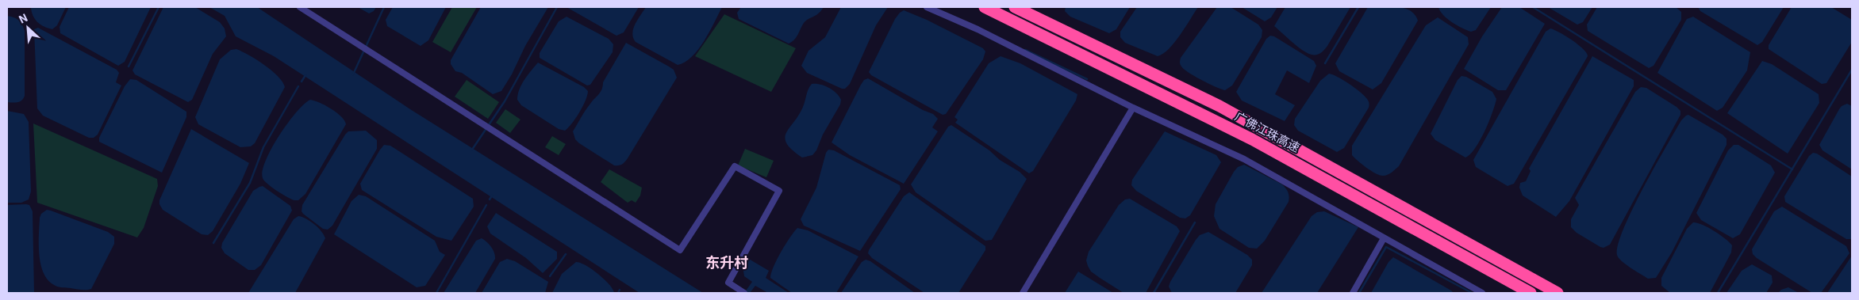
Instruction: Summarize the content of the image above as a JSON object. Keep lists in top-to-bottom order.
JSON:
{
  "streets": {
    "highway": ["广佛江珠高速"]
  },
  "districts": ["东升村"],
  "north": "top left"
}
